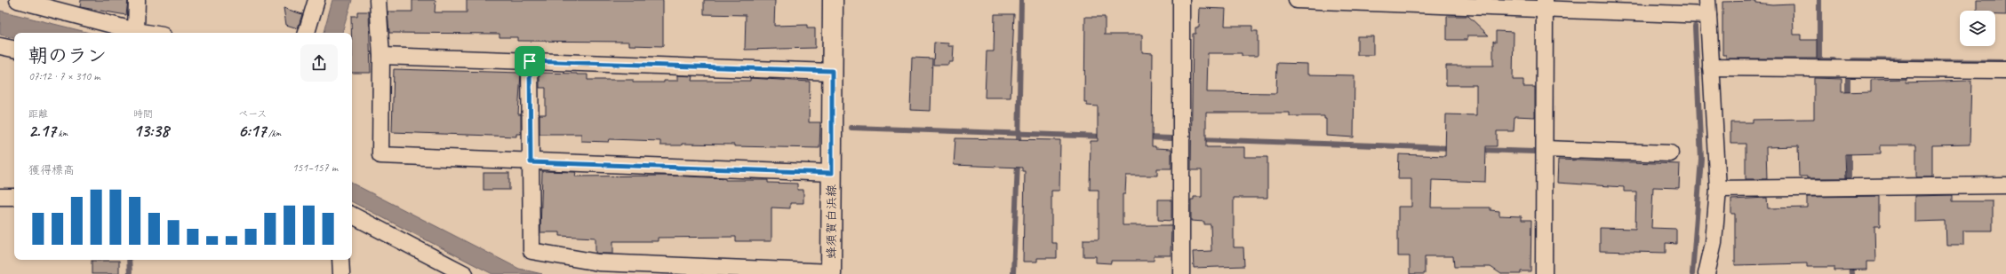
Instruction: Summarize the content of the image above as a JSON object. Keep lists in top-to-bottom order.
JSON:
{
  "streets": {
    "main road": ["蜂須賀白浜線"]
  },
  "page": {
    "heading": ["朝のラン", "07:12 · 7 × 310 m"],
    "stats": [
      ["距離", "2.17 km"],
      ["時間", "13:38"],
      ["ペース", "6:17 /km"]
    ],
    "chart": ["獲得標高", "151–157 m"]
  }
}
